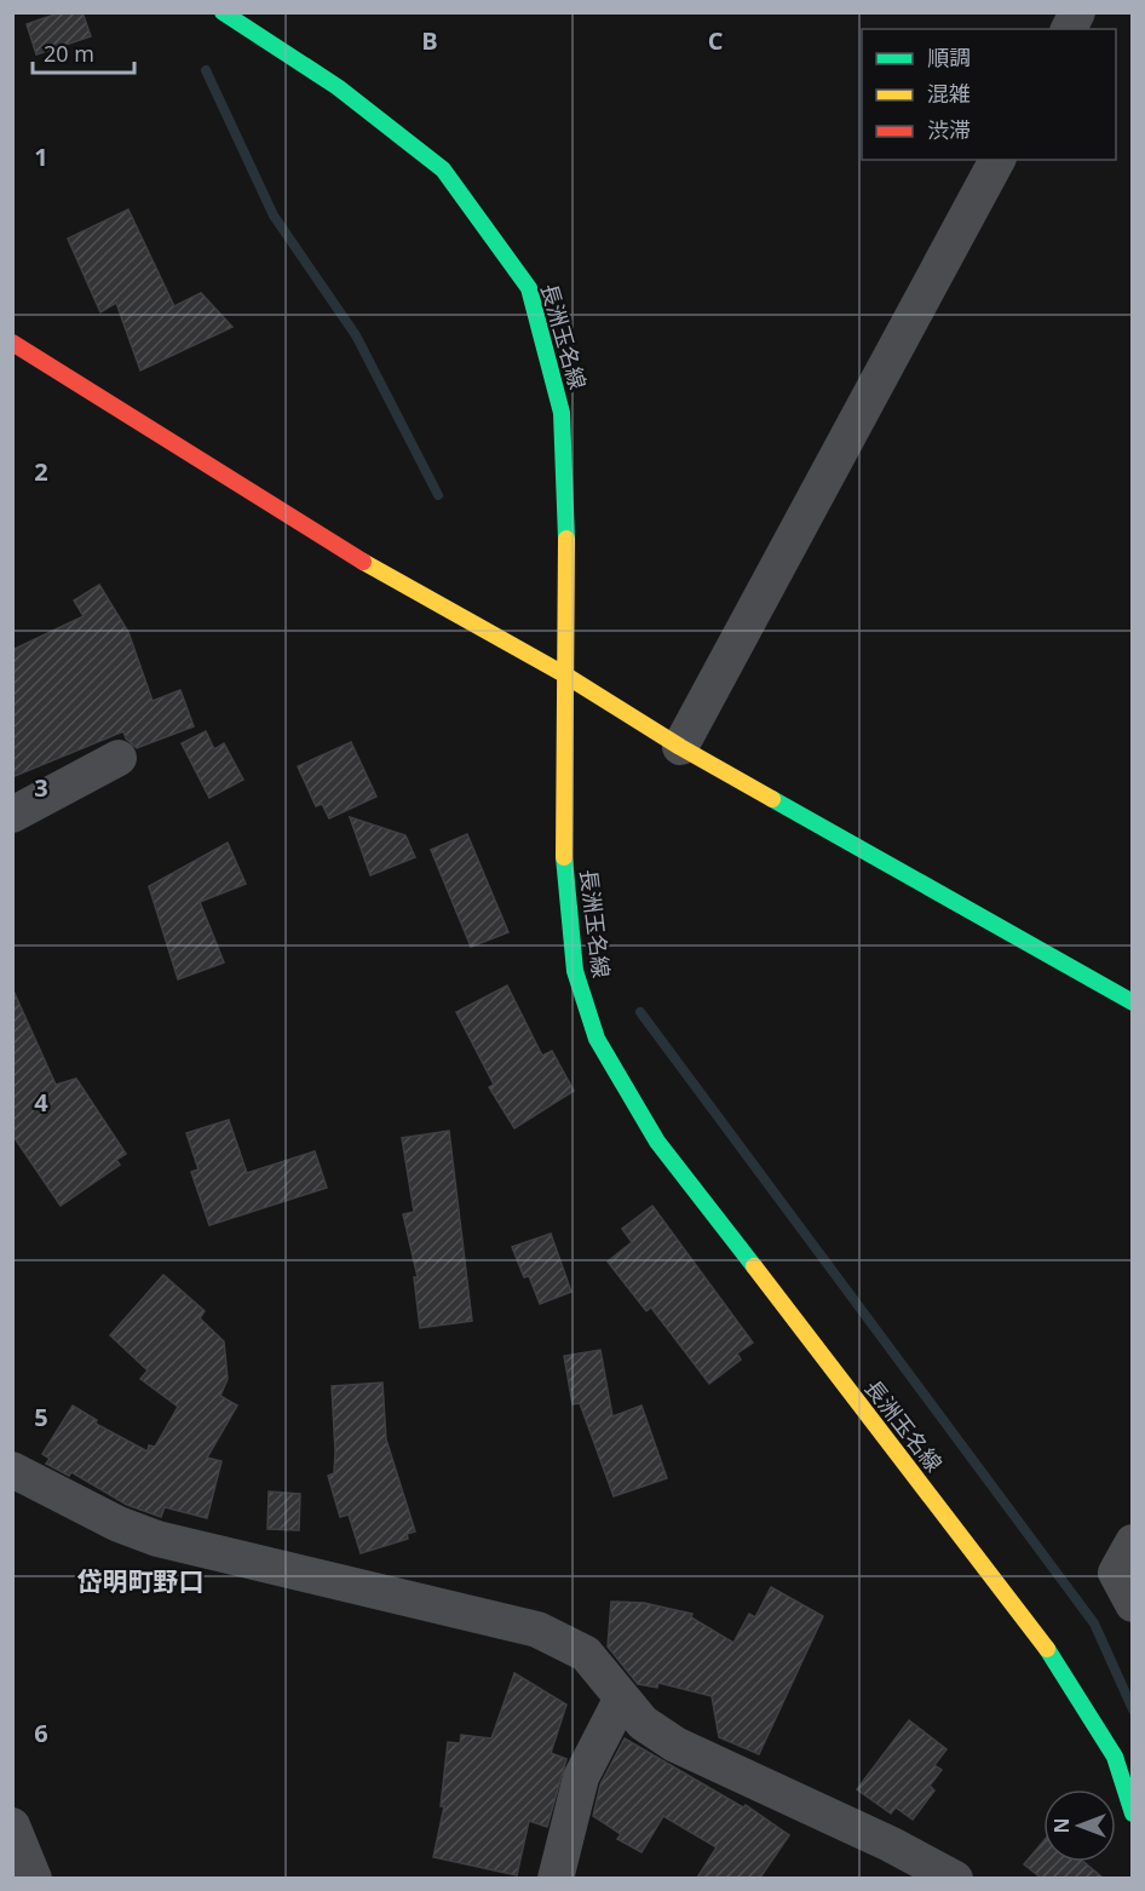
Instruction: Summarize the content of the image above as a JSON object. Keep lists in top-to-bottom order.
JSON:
{
  "streets": {
    "main road": ["長洲玉名線"]
  },
  "districts": ["岱明町野口"],
  "legend": ["順調", "混雑", "渋滞"],
  "scale_bar": "20 m",
  "north": "left",
  "grid": {
    "columns": ["B", "C"],
    "rows": [
      "1",
      "2",
      "3",
      "4",
      "5",
      "6"
    ]
  }
}
